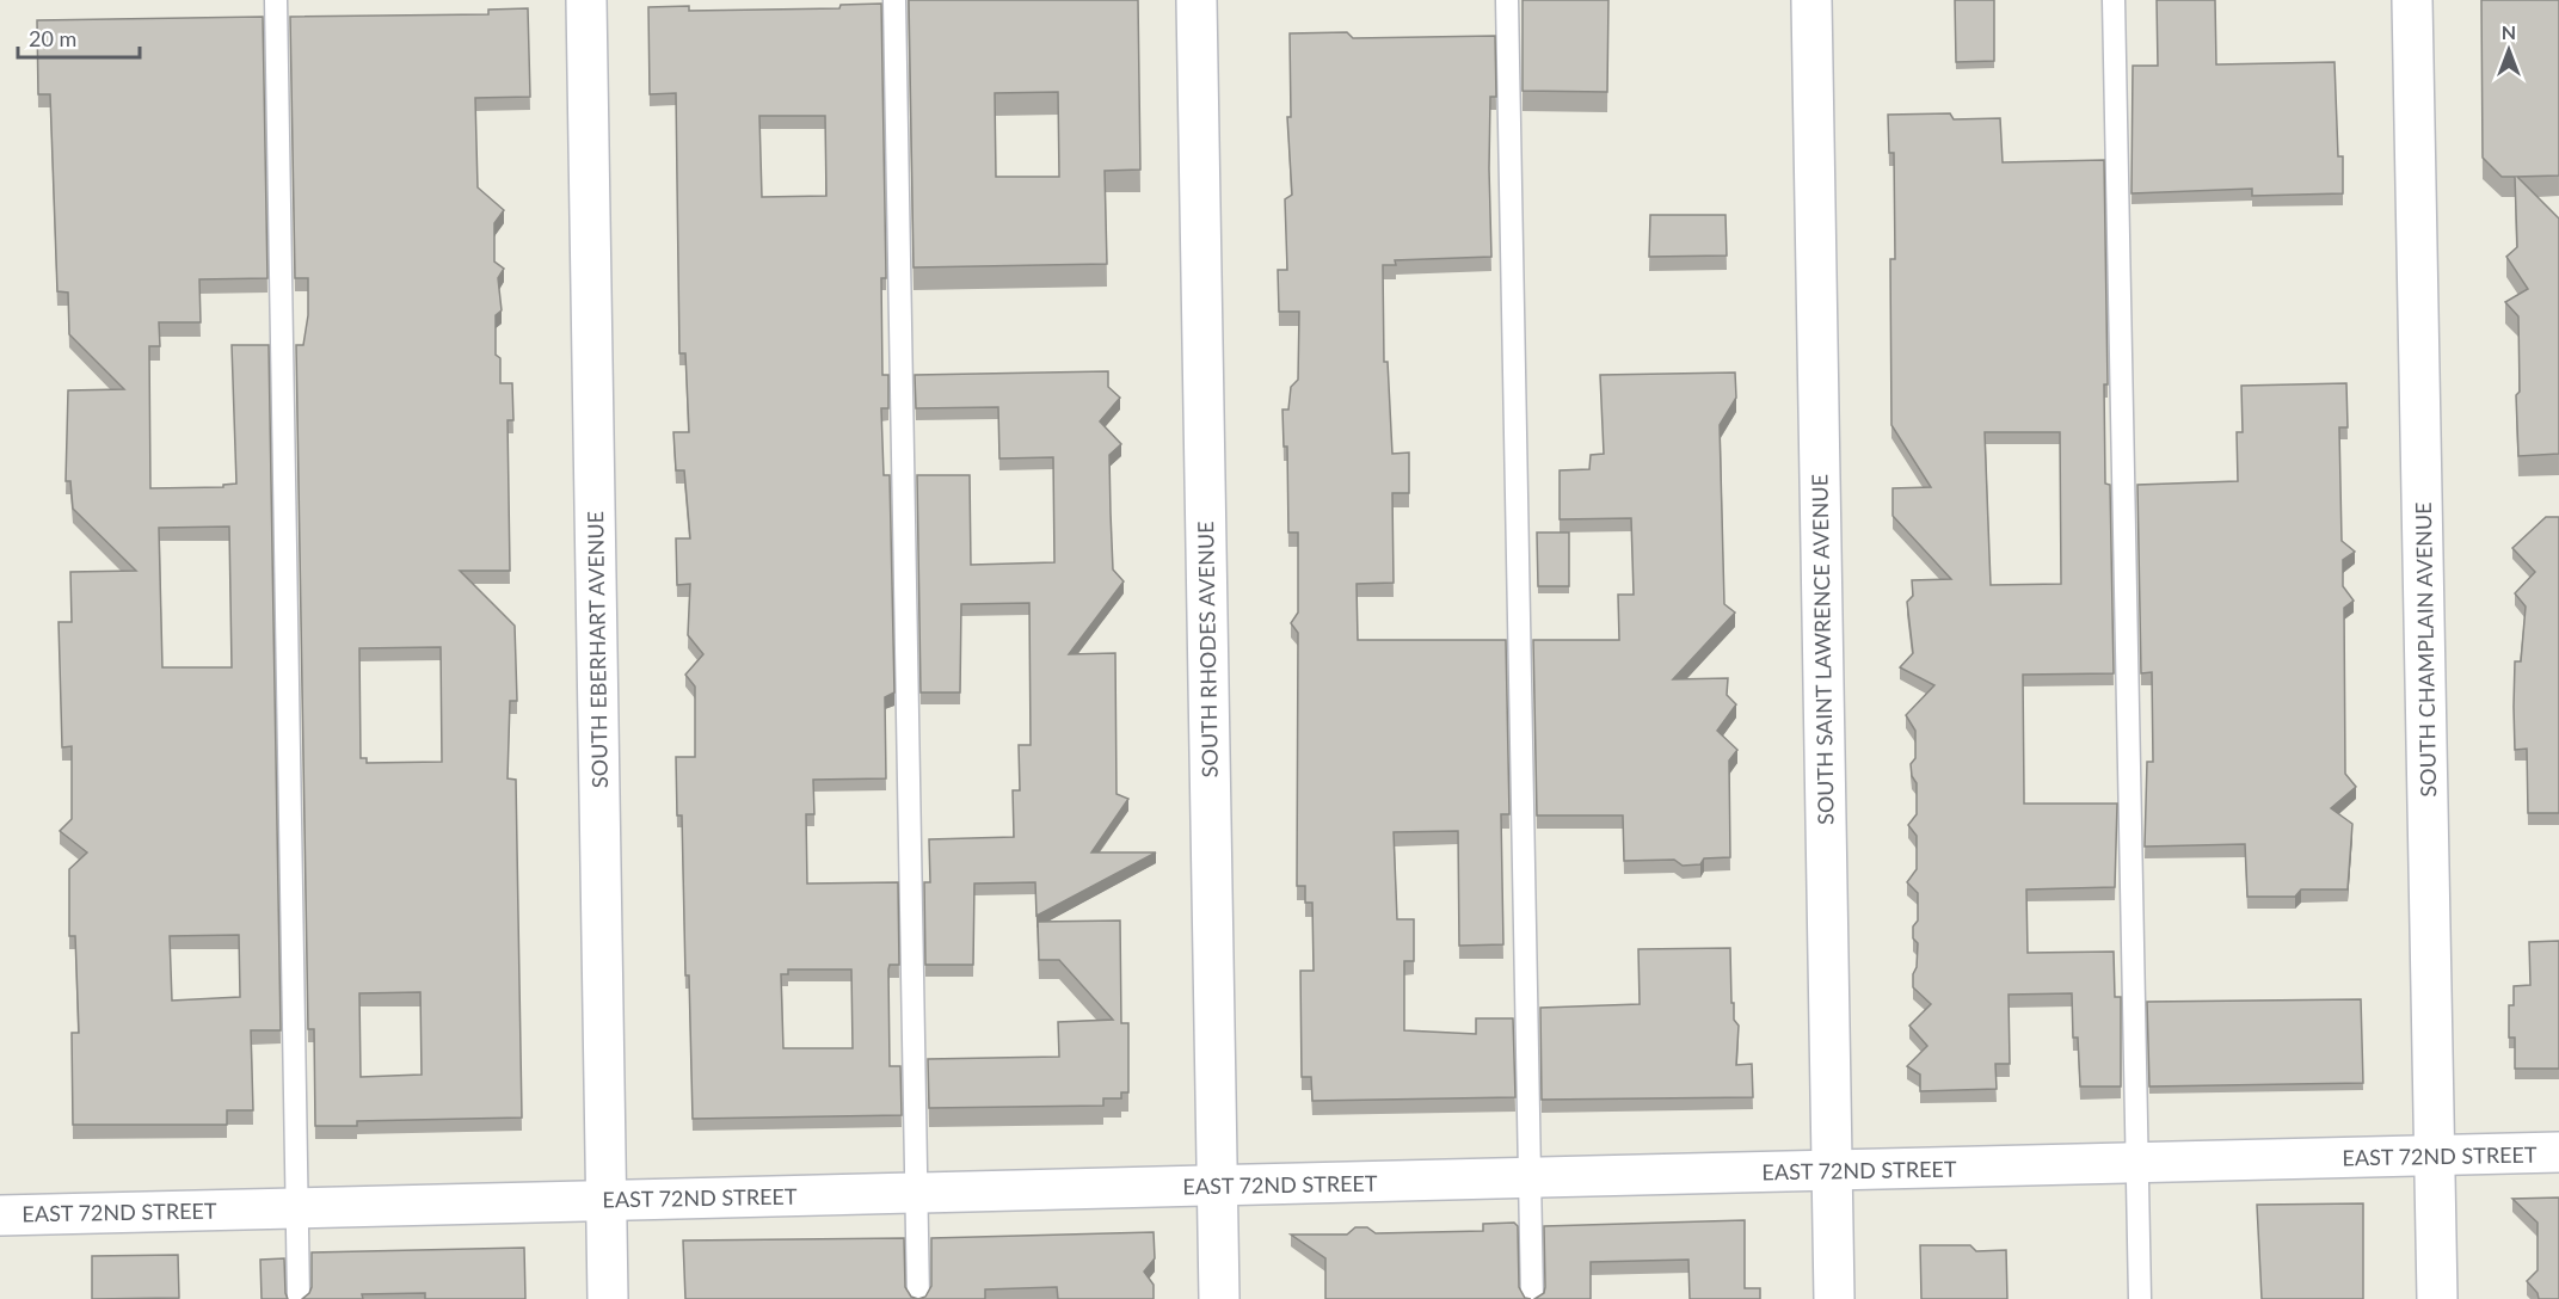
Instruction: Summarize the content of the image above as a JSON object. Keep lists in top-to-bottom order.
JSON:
{
  "streets": {
    "street": [
      "SOUTH EBERHART AVENUE",
      "SOUTH RHODES AVENUE",
      "SOUTH SAINT LAWRENCE AVENUE",
      "SOUTH CHAMPLAIN AVENUE",
      "EAST 72ND STREET"
    ]
  },
  "crossings": [
    ["SOUTH EBERHART AVENUE", "EAST 72ND STREET"],
    ["SOUTH RHODES AVENUE", "EAST 72ND STREET"],
    ["SOUTH SAINT LAWRENCE AVENUE", "EAST 72ND STREET"],
    ["SOUTH CHAMPLAIN AVENUE", "EAST 72ND STREET"]
  ],
  "scale_bar": "20 m",
  "north": "top"
}
